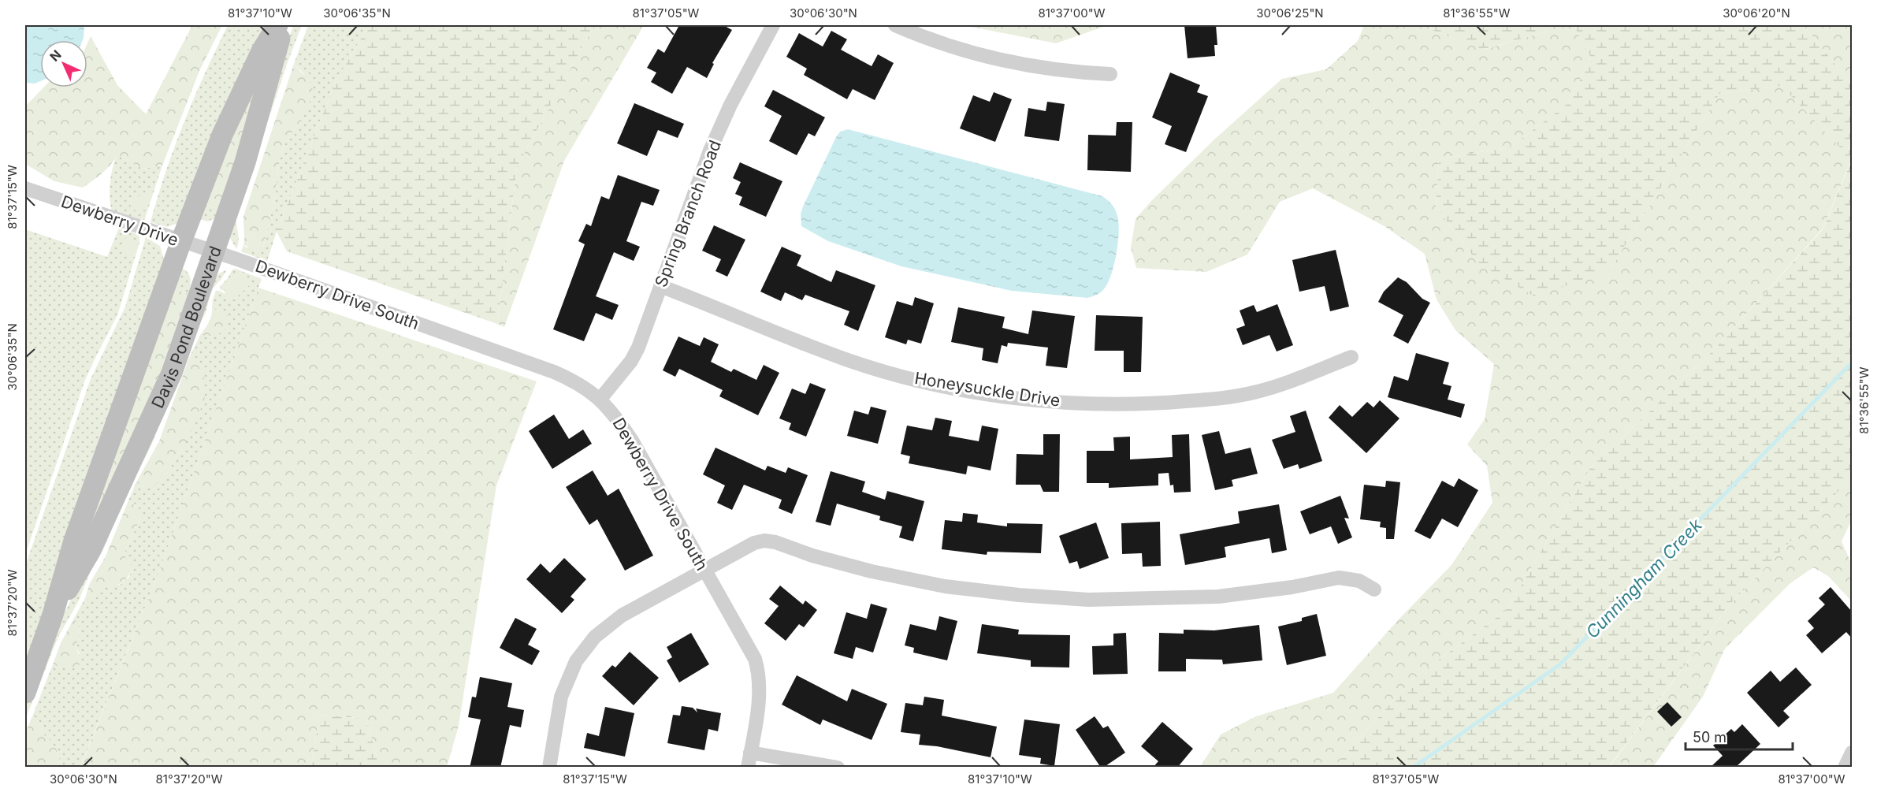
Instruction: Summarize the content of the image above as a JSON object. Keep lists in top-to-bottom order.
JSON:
{
  "streets": {
    "street": [
      "Spring Branch Road",
      "Dewberry Drive",
      "Dewberry Drive South",
      "Davis Pond Boulevard",
      "Honeysuckle Drive"
    ]
  },
  "crossings": [
    ["Spring Branch Road", "Dewberry Drive South"],
    ["Spring Branch Road", "Honeysuckle Drive"],
    ["Dewberry Drive", "Dewberry Drive South"],
    ["Dewberry Drive", "Davis Pond Boulevard"],
    ["Dewberry Drive South", "Davis Pond Boulevard"]
  ],
  "water": ["Cunningham Creek"],
  "scale_bar": "50 m",
  "north": "top left",
  "coordinates": [
    "81°37'10\"W",
    "30°06'35\"N",
    "81°37'05\"W",
    "30°06'30\"N",
    "81°37'00\"W",
    "30°06'25\"N",
    "81°36'55\"W",
    "30°06'20\"N",
    "81°37'15\"W",
    "81°37'20\"W"
  ]
}
